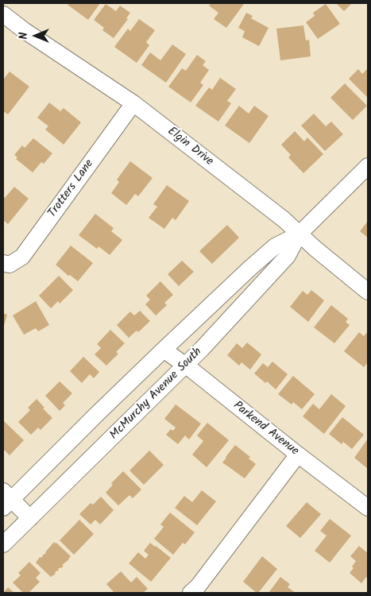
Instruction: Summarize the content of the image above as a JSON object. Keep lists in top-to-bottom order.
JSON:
{
  "streets": {
    "street": [
      "Elgin Drive",
      "Trotters Lane",
      "McMurchy Avenue South",
      "Parkend Avenue"
    ]
  },
  "crossings": [
    ["Elgin Drive", "Trotters Lane"],
    ["Elgin Drive", "McMurchy Avenue South"],
    ["McMurchy Avenue South", "Parkend Avenue"]
  ],
  "north": "left"
}
